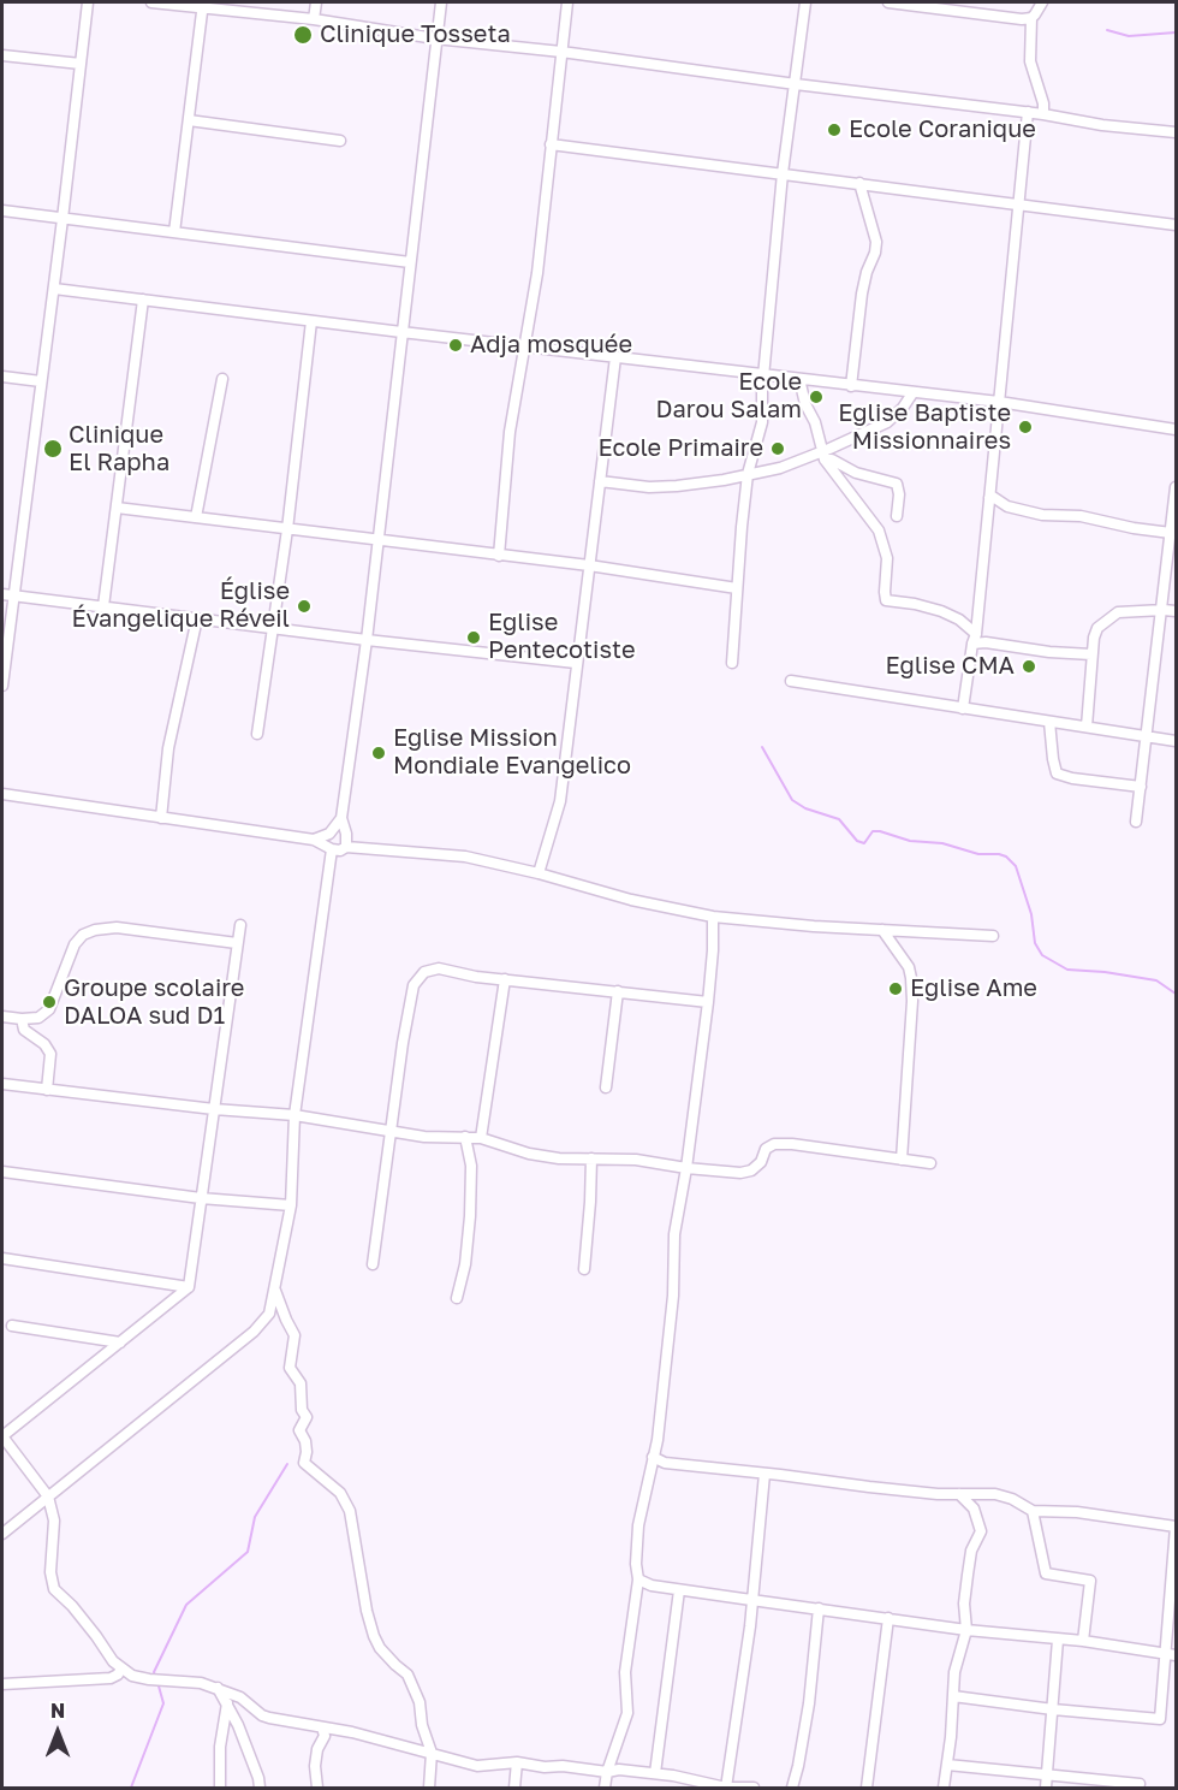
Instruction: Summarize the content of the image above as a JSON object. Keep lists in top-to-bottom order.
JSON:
{
  "places": [
    "Clinique Tosseta",
    "Ecole Coranique",
    "Adja mosquée",
    "Ecole Darou Salam",
    "Eglise Baptiste Missionnaires",
    "Clinique El Rapha",
    "Ecole Primaire",
    "Église Évangelique Réveil",
    "Eglise Pentecotiste",
    "Eglise CMA",
    "Eglise Mission Mondiale Evangelico",
    "Eglise Ame",
    "Groupe scolaire DALOA sud D1"
  ],
  "north": "top"
}
